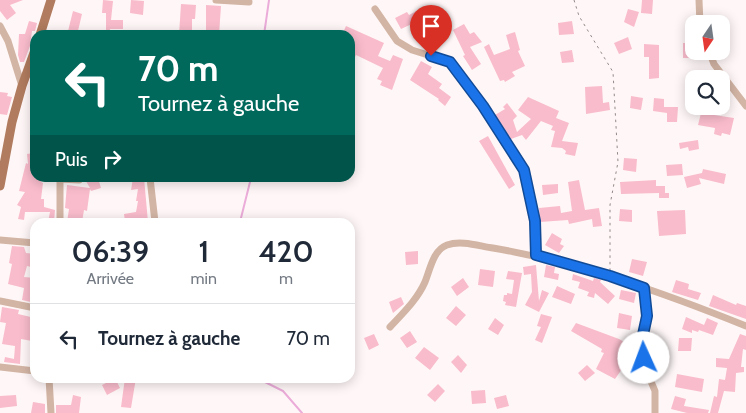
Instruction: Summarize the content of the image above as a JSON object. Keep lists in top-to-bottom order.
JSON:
{
  "north": "bottom",
  "page": {
    "turn": ["70 m", "Tournez à gauche"],
    "then": "Puis",
    "eta": [
      "06:39",
      "Arrivée",
      "1",
      "min",
      "420",
      "m"
    ],
    "list": [
      {
        "name": "Tournez à gauche",
        "value": "70 m"
      }
    ]
  }
}
